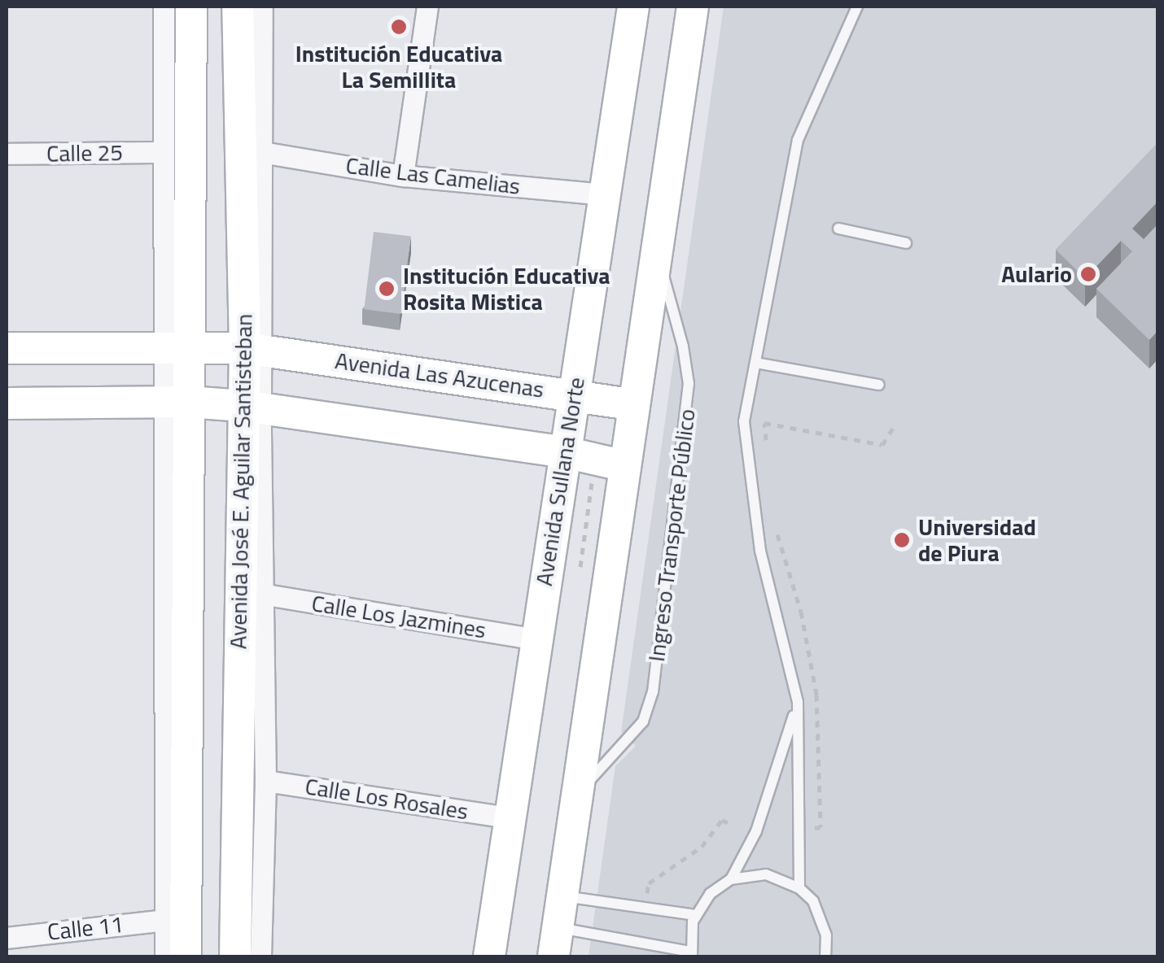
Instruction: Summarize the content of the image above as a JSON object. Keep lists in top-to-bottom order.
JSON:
{
  "streets": {
    "main road": ["Avenida Las Azucenas", "Avenida José E. Aguilar Santisteban", "Avenida Sullana Norte"],
    "street": [
      "Calle 25",
      "Calle Las Camelias",
      "Calle Los Jazmines",
      "Calle Los Rosales",
      "Calle 11"
    ],
    "lane": ["Ingreso Transporte Público"]
  },
  "crossings": [
    ["Calle Las Camelias", "Avenida José E. Aguilar Santisteban"],
    ["Calle Las Camelias", "Avenida Sullana Norte"],
    ["Avenida Las Azucenas", "Avenida José E. Aguilar Santisteban"],
    ["Avenida Las Azucenas", "Avenida Sullana Norte"],
    ["Avenida José E. Aguilar Santisteban", "Calle Los Jazmines"],
    ["Avenida José E. Aguilar Santisteban", "Calle Los Rosales"],
    ["Avenida Sullana Norte", "Calle Los Jazmines"],
    ["Avenida Sullana Norte", "Calle Los Rosales"]
  ],
  "places": [
    "Institución Educativa La Semillita",
    "Aulario",
    "Institución Educativa Rosita Mistica",
    "Universidad de Piura"
  ]
}
